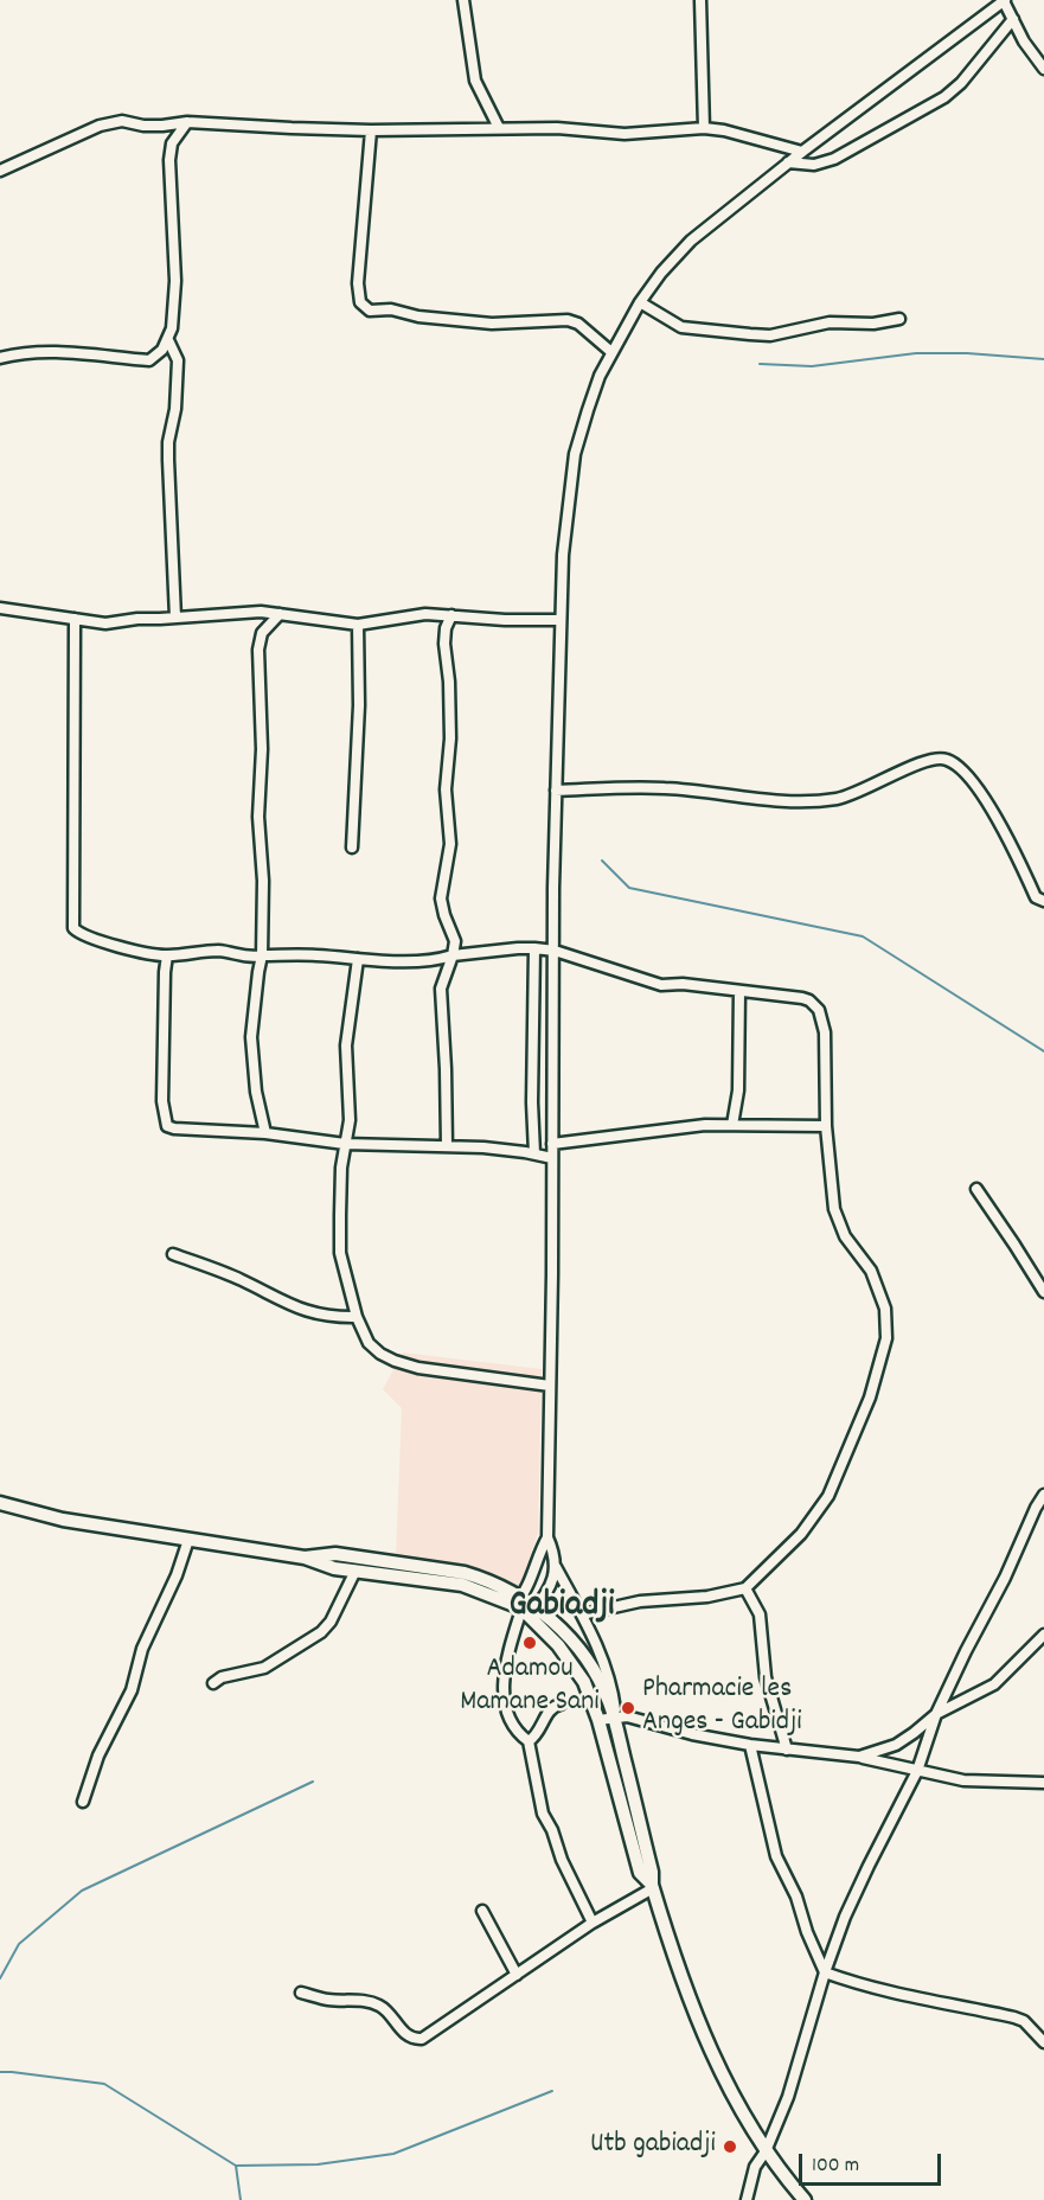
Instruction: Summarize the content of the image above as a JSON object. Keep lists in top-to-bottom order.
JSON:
{
  "districts": ["Gabiadji"],
  "places": ["Adamou Mamane Sani", "Pharmacie les Anges - Gabidji", "Utb gabiadji"],
  "scale_bar": "100 m"
}
